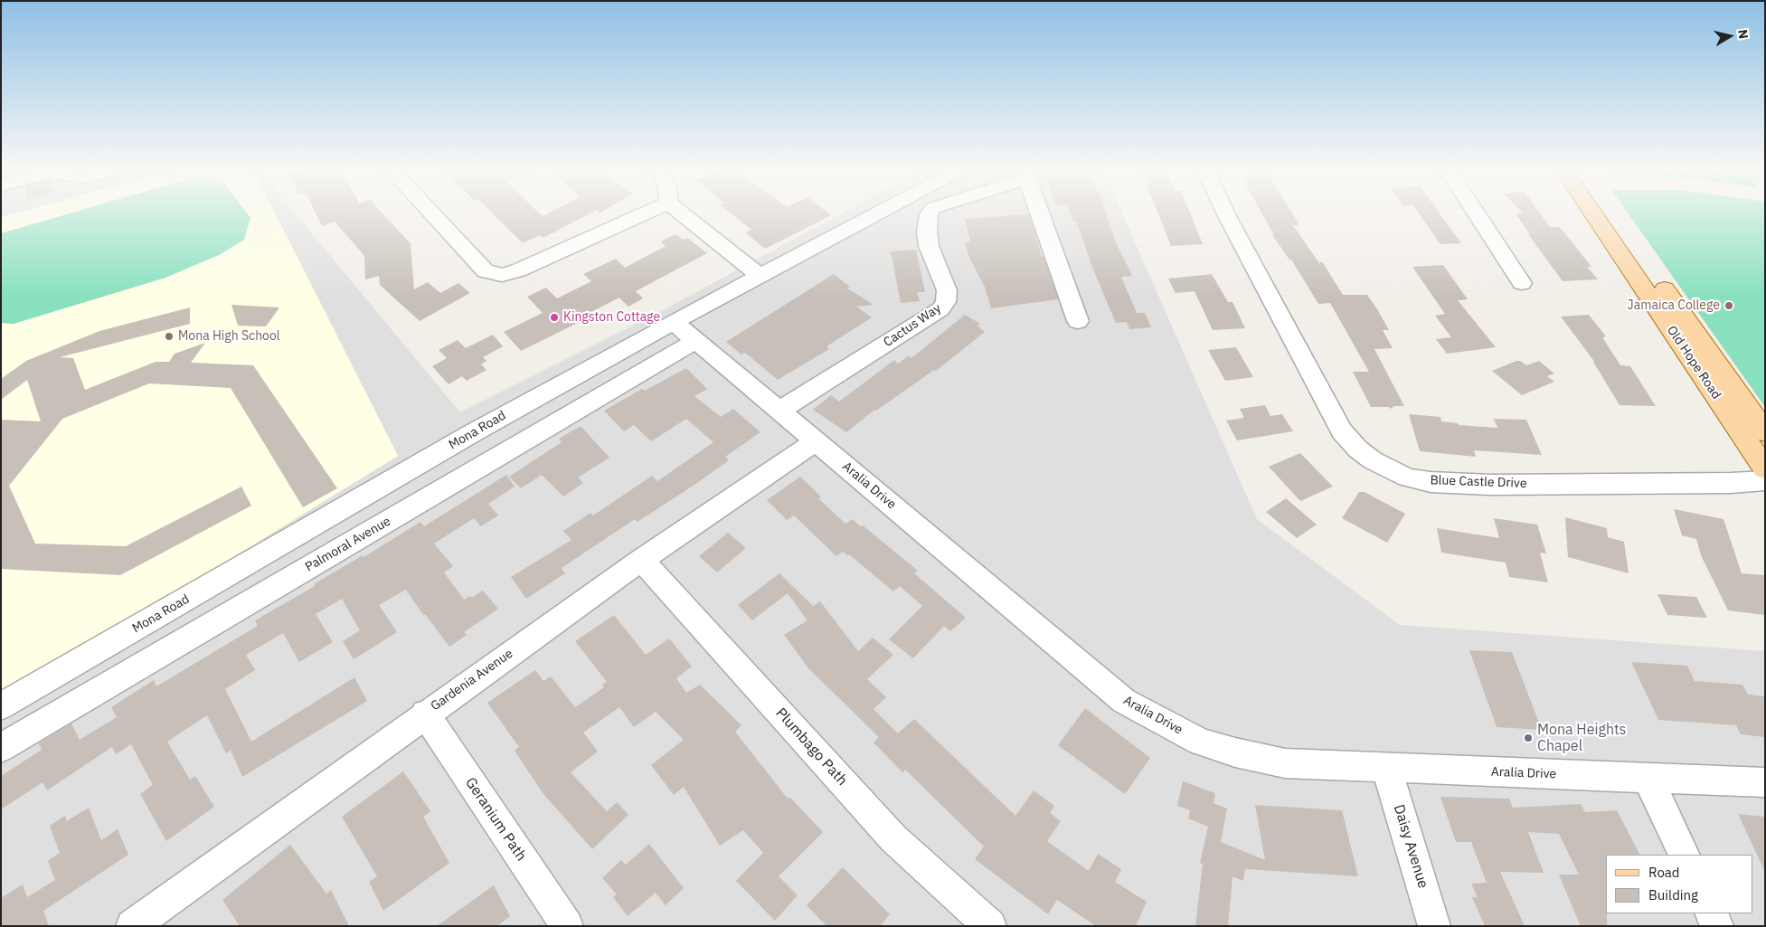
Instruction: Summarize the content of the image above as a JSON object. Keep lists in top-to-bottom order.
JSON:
{
  "streets": {
    "main road": ["Old Hope Road"],
    "street": [
      "Cactus Way",
      "Mona Road",
      "Blue Castle Drive",
      "Aralia Drive",
      "Palmoral Avenue",
      "Gardenia Avenue",
      "Plumbago Path",
      "Geranium Path",
      "Daisy Avenue"
    ]
  },
  "crossings": [
    ["Cactus Way", "Aralia Drive"],
    ["Mona Road", "Aralia Drive"],
    ["Aralia Drive", "Palmoral Avenue"],
    ["Aralia Drive", "Gardenia Avenue"],
    ["Aralia Drive", "Daisy Avenue"],
    ["Gardenia Avenue", "Plumbago Path"],
    ["Gardenia Avenue", "Geranium Path"]
  ],
  "places": [
    "Jamaica College",
    "Kingston Cottage",
    "Mona High School",
    "Mona Heights Chapel"
  ],
  "legend": ["Road", "Building"],
  "north": "right"
}
